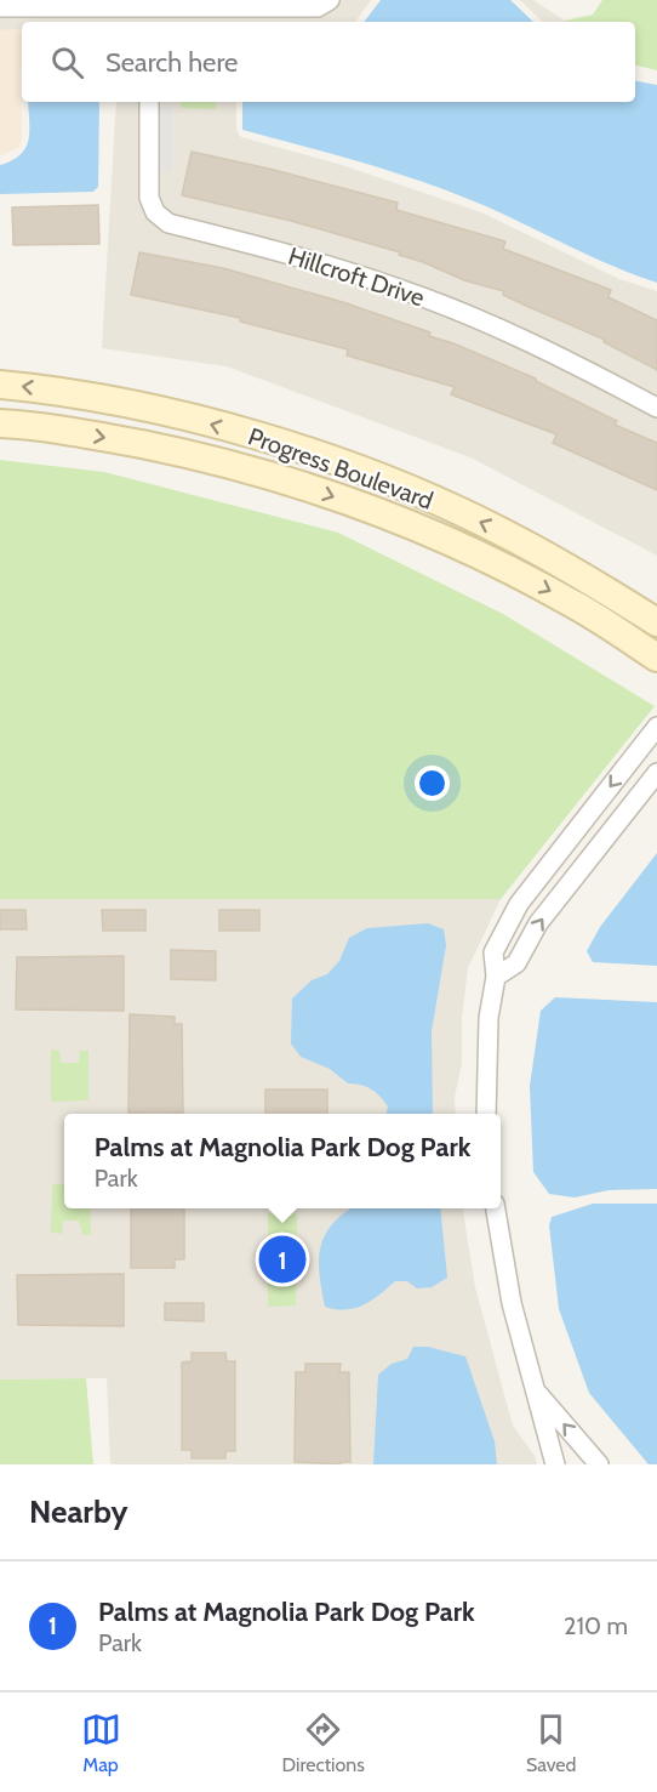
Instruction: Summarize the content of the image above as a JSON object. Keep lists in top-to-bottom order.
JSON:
{
  "streets": {
    "main road": ["Progress Boulevard"],
    "street": ["Hillcroft Drive"]
  },
  "page": {
    "search": "Search here",
    "popup": ["Palms at Magnolia Park Dog Park", "Park"],
    "pins": "1",
    "heading": "Nearby",
    "list": [
      {
        "mark": "1",
        "name": "Palms at Magnolia Park Dog Park",
        "note": "Park",
        "value": "210 m"
      }
    ],
    "nav": ["Map", "Directions", "Saved"]
  }
}
